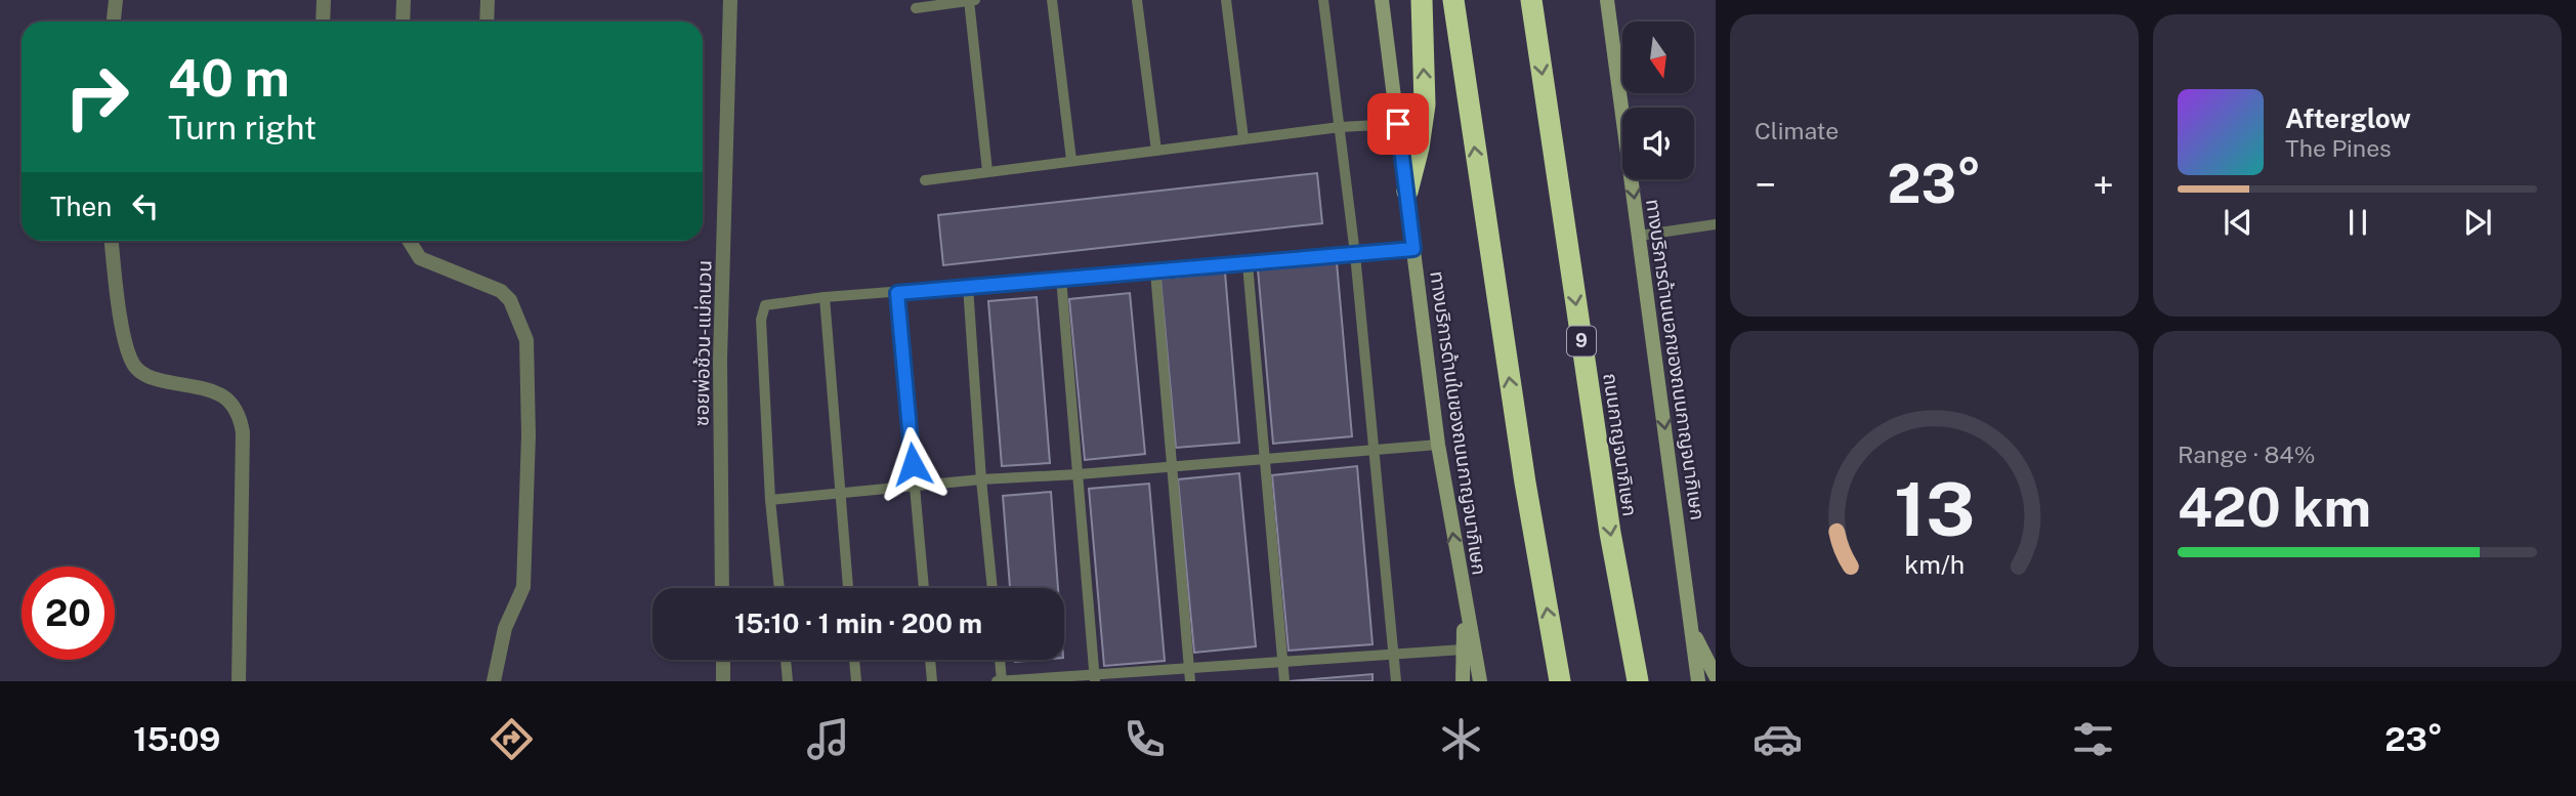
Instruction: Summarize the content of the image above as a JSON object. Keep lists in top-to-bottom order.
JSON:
{
  "streets": {
    "highway": ["9", "ถนนกาญจนาภิเษก"],
    "main road": ["ทางบริการด้านนอกของถนนกาญจนาภิเษก", "ทางบริการด้านในของถนนกาญจนาภิเษก"],
    "street": ["ซอยพ่อช้วน-แม่ถนวน"]
  },
  "one_way": ["ทางบริการด้านนอกของถนนกาญจนาภิเษก"],
  "north": "bottom",
  "page": {
    "tile": [
      "Climate",
      ["Range · 84%", "420 km"]
    ],
    "turn": ["40 m", "Turn right"],
    "song": ["Afterglow", "The Pines"],
    "heat": ["−", "23°", "+"],
    "then": "Then",
    "limit": "20",
    "trip": "15:10 · 1 min · 200 m",
    "tabs": ["15:09", "23°"],
    "gauge": ["13", "km/h"]
  }
}
